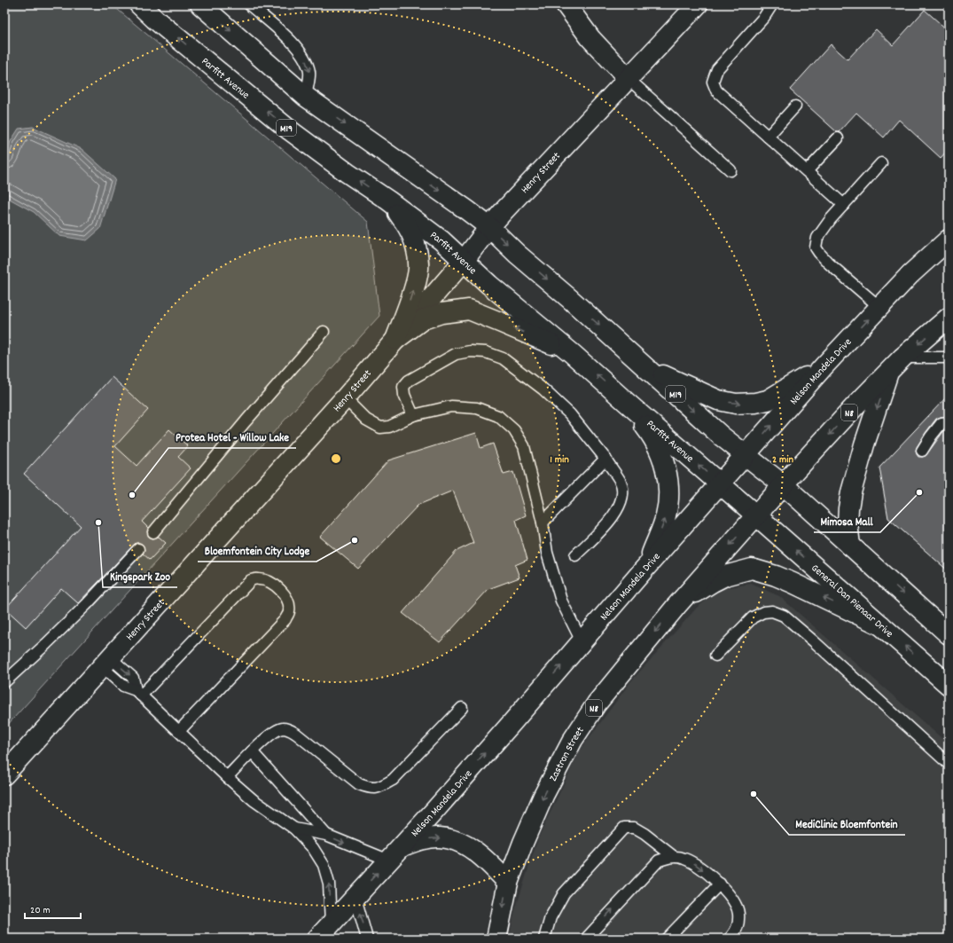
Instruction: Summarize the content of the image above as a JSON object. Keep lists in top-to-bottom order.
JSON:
{
  "streets": {
    "main road": [
      "Parfitt Avenue",
      "M19",
      "Henry Street",
      "Nelson Mandela Drive",
      "N8",
      "General Dan Pienaar Drive",
      "Zastron Street"
    ]
  },
  "crossings": [
    ["Parfitt Avenue", "Henry Street"],
    ["Parfitt Avenue", "Nelson Mandela Drive"],
    ["Parfitt Avenue", "N8"],
    ["Parfitt Avenue", "General Dan Pienaar Drive"],
    ["Parfitt Avenue", "Zastron Street"],
    ["M19", "Henry Street"],
    ["M19", "Nelson Mandela Drive"],
    ["M19", "N8"],
    ["N8", "General Dan Pienaar Drive"],
    ["N8", "Zastron Street"],
    ["General Dan Pienaar Drive", "Zastron Street"]
  ],
  "one_way": ["Zastron Street"],
  "places": [
    "Mimosa Mall",
    "Protea Hotel - Willow Lake",
    "Kingspark Zoo",
    "Bloemfontein City Lodge",
    "MediClinic Bloemfontein"
  ],
  "scale_bar": "20 m",
  "rings": ["1 min", "2 min"]
}
